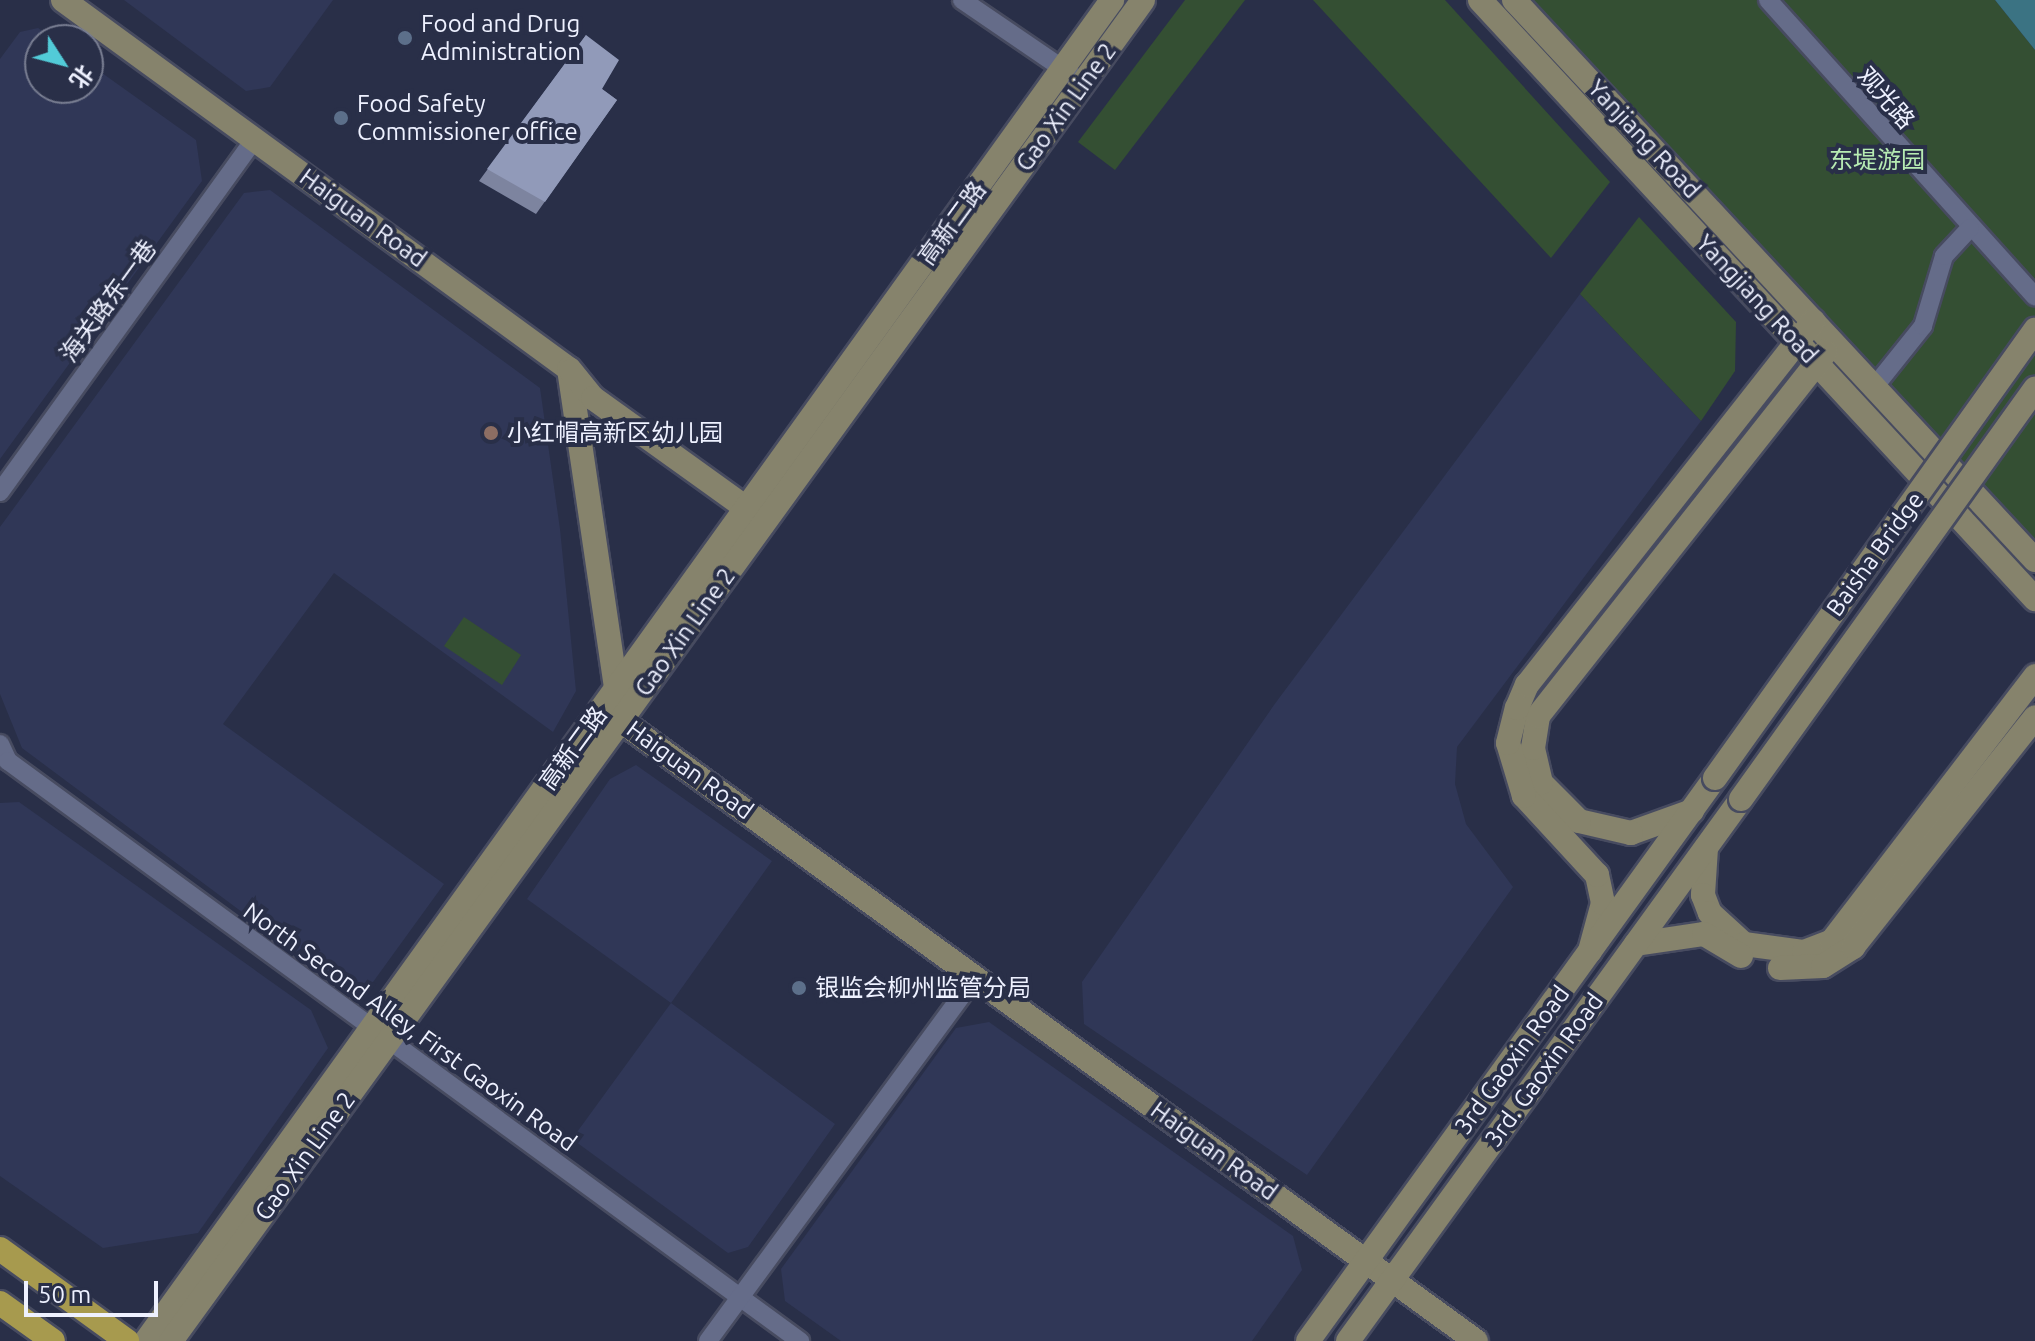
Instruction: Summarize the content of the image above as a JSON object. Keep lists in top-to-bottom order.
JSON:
{
  "streets": {
    "main road": [
      "Gao Xin Line 2",
      "Yanjiang Road",
      "Haiguan Road",
      "高新二路",
      "Yangjiang Road",
      "Baisha Bridge",
      "3rd Gaoxin Road",
      "3rd. Gaoxin Road"
    ],
    "street": ["观光路", "海关路东一巷", "North Second Alley, First Gaoxin Road"]
  },
  "crossings": [
    ["Gao Xin Line 2", "Haiguan Road"],
    ["Gao Xin Line 2", "高新二路"],
    ["Gao Xin Line 2", "North Second Alley, First Gaoxin Road"],
    ["Haiguan Road", "高新二路"],
    ["Haiguan Road", "海关路东一巷"],
    ["Haiguan Road", "3rd Gaoxin Road"],
    ["Haiguan Road", "3rd. Gaoxin Road"],
    ["高新二路", "North Second Alley, First Gaoxin Road"],
    ["Baisha Bridge", "3rd Gaoxin Road"],
    ["Baisha Bridge", "3rd. Gaoxin Road"]
  ],
  "parks": ["东堤游园"],
  "places": [
    "Food and Drug Administration",
    "Food Safety Commissioner office",
    "小红帽高新区幼儿园",
    "银监会柳州监管分局"
  ],
  "scale_bar": "50 m",
  "north": "bottom right"
}
